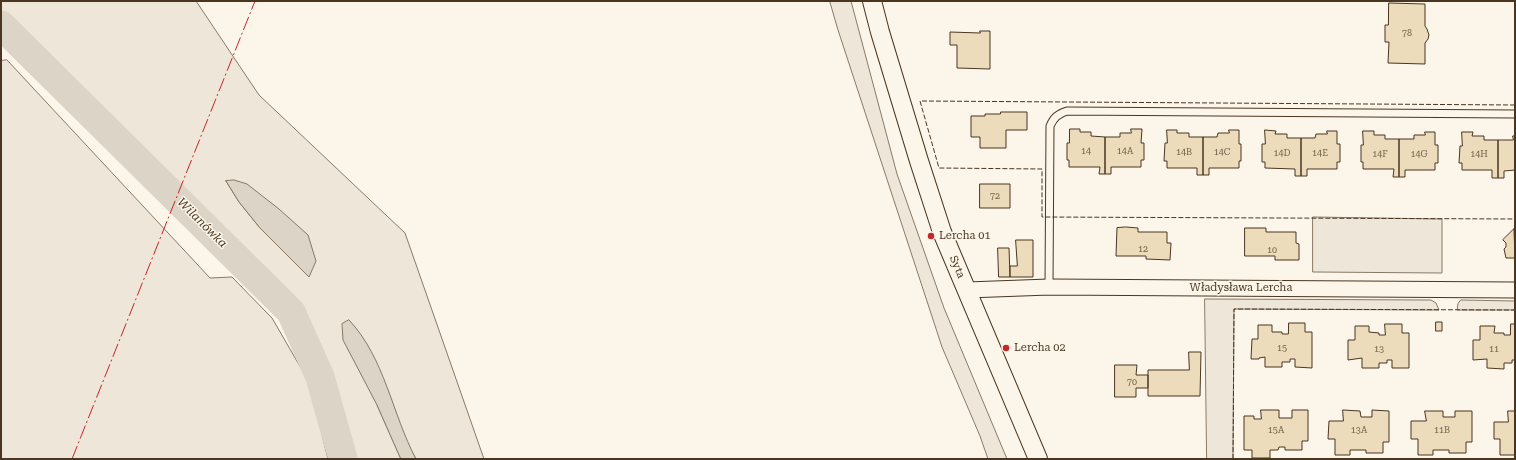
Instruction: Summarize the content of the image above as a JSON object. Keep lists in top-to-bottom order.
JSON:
{
  "streets": {
    "street": ["Syta", "Władysława Lercha"]
  },
  "crossings": [
    ["Syta", "Władysława Lercha"]
  ],
  "water": ["Wilanówka"],
  "places": ["Lercha 01", "Lercha 02"],
  "house_numbers": [
    "78",
    "14",
    "14A",
    "14B",
    "14C",
    "14D",
    "14E",
    "14F",
    "14G",
    "14H",
    "72",
    "12",
    "10",
    "15",
    "13",
    "11",
    "70",
    "15A",
    "13A",
    "11B"
  ]
}
